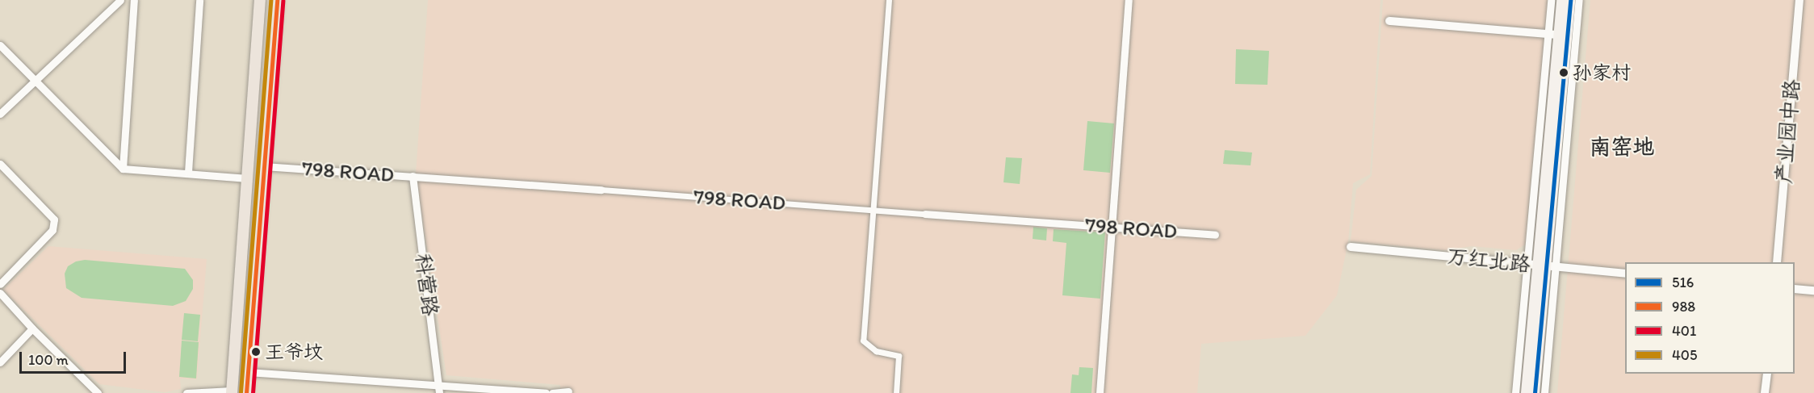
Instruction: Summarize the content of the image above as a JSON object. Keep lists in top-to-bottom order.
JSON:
{
  "streets": {
    "street": [
      "产业园中路",
      "798 ROAD",
      "万红北路",
      "科营路"
    ]
  },
  "crossings": [
    ["798 ROAD", "科营路"]
  ],
  "districts": ["南窑地"],
  "places": ["孙家村", "王爷坟"],
  "lines": [
    "transit line 516",
    "transit line 988",
    "transit line 405",
    "transit line 401"
  ],
  "legend": [
    "516",
    "988",
    "401",
    "405"
  ],
  "scale_bar": "100 m"
}
